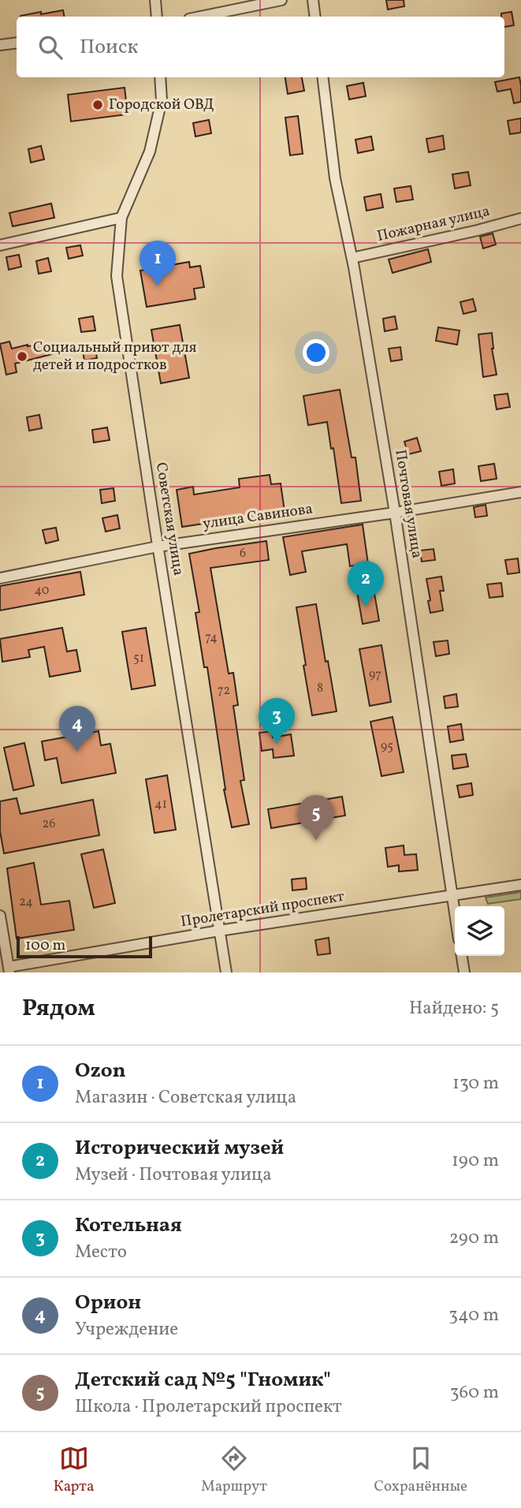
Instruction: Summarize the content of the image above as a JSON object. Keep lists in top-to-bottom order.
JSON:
{
  "streets": {
    "street": [
      "Пожарная улица",
      "Почтовая улица",
      "улица Савинова",
      "Советская улица",
      "Пролетарский проспект"
    ]
  },
  "crossings": [
    ["Пожарная улица", "Почтовая улица"],
    ["Почтовая улица", "улица Савинова"],
    ["Почтовая улица", "Пролетарский проспект"],
    ["улица Савинова", "Советская улица"],
    ["Советская улица", "Пролетарский проспект"]
  ],
  "places": ["Городской ОВД", "Социальный приют для детей и подростков"],
  "house_numbers": [
    "6",
    "40",
    "74",
    "51",
    "97",
    "8",
    "72",
    "95",
    "41",
    "26",
    "24"
  ],
  "scale_bar": "100 m",
  "page": {
    "search": "Поиск",
    "pins": [
      "1",
      "2",
      "3",
      "4",
      "5"
    ],
    "scale": "100 m",
    "heading": ["Рядом", "Найдено: 5"],
    "list": [
      {
        "mark": "1",
        "name": "Ozon",
        "note": "Магазин · Советская улица",
        "value": "130 m"
      },
      {
        "mark": "2",
        "name": "Исторический музей",
        "note": "Музей · Почтовая улица",
        "value": "190 m"
      },
      {
        "mark": "3",
        "name": "Котельная",
        "note": "Место",
        "value": "290 m"
      },
      {
        "mark": "4",
        "name": "Орион",
        "note": "Учреждение",
        "value": "340 m"
      },
      {
        "mark": "5",
        "name": "Детский сад №5 \"Гномик\"",
        "note": "Школа · Пролетарский проспект",
        "value": "360 m"
      }
    ],
    "nav": ["Карта", "Маршрут", "Сохранённые"]
  }
}
